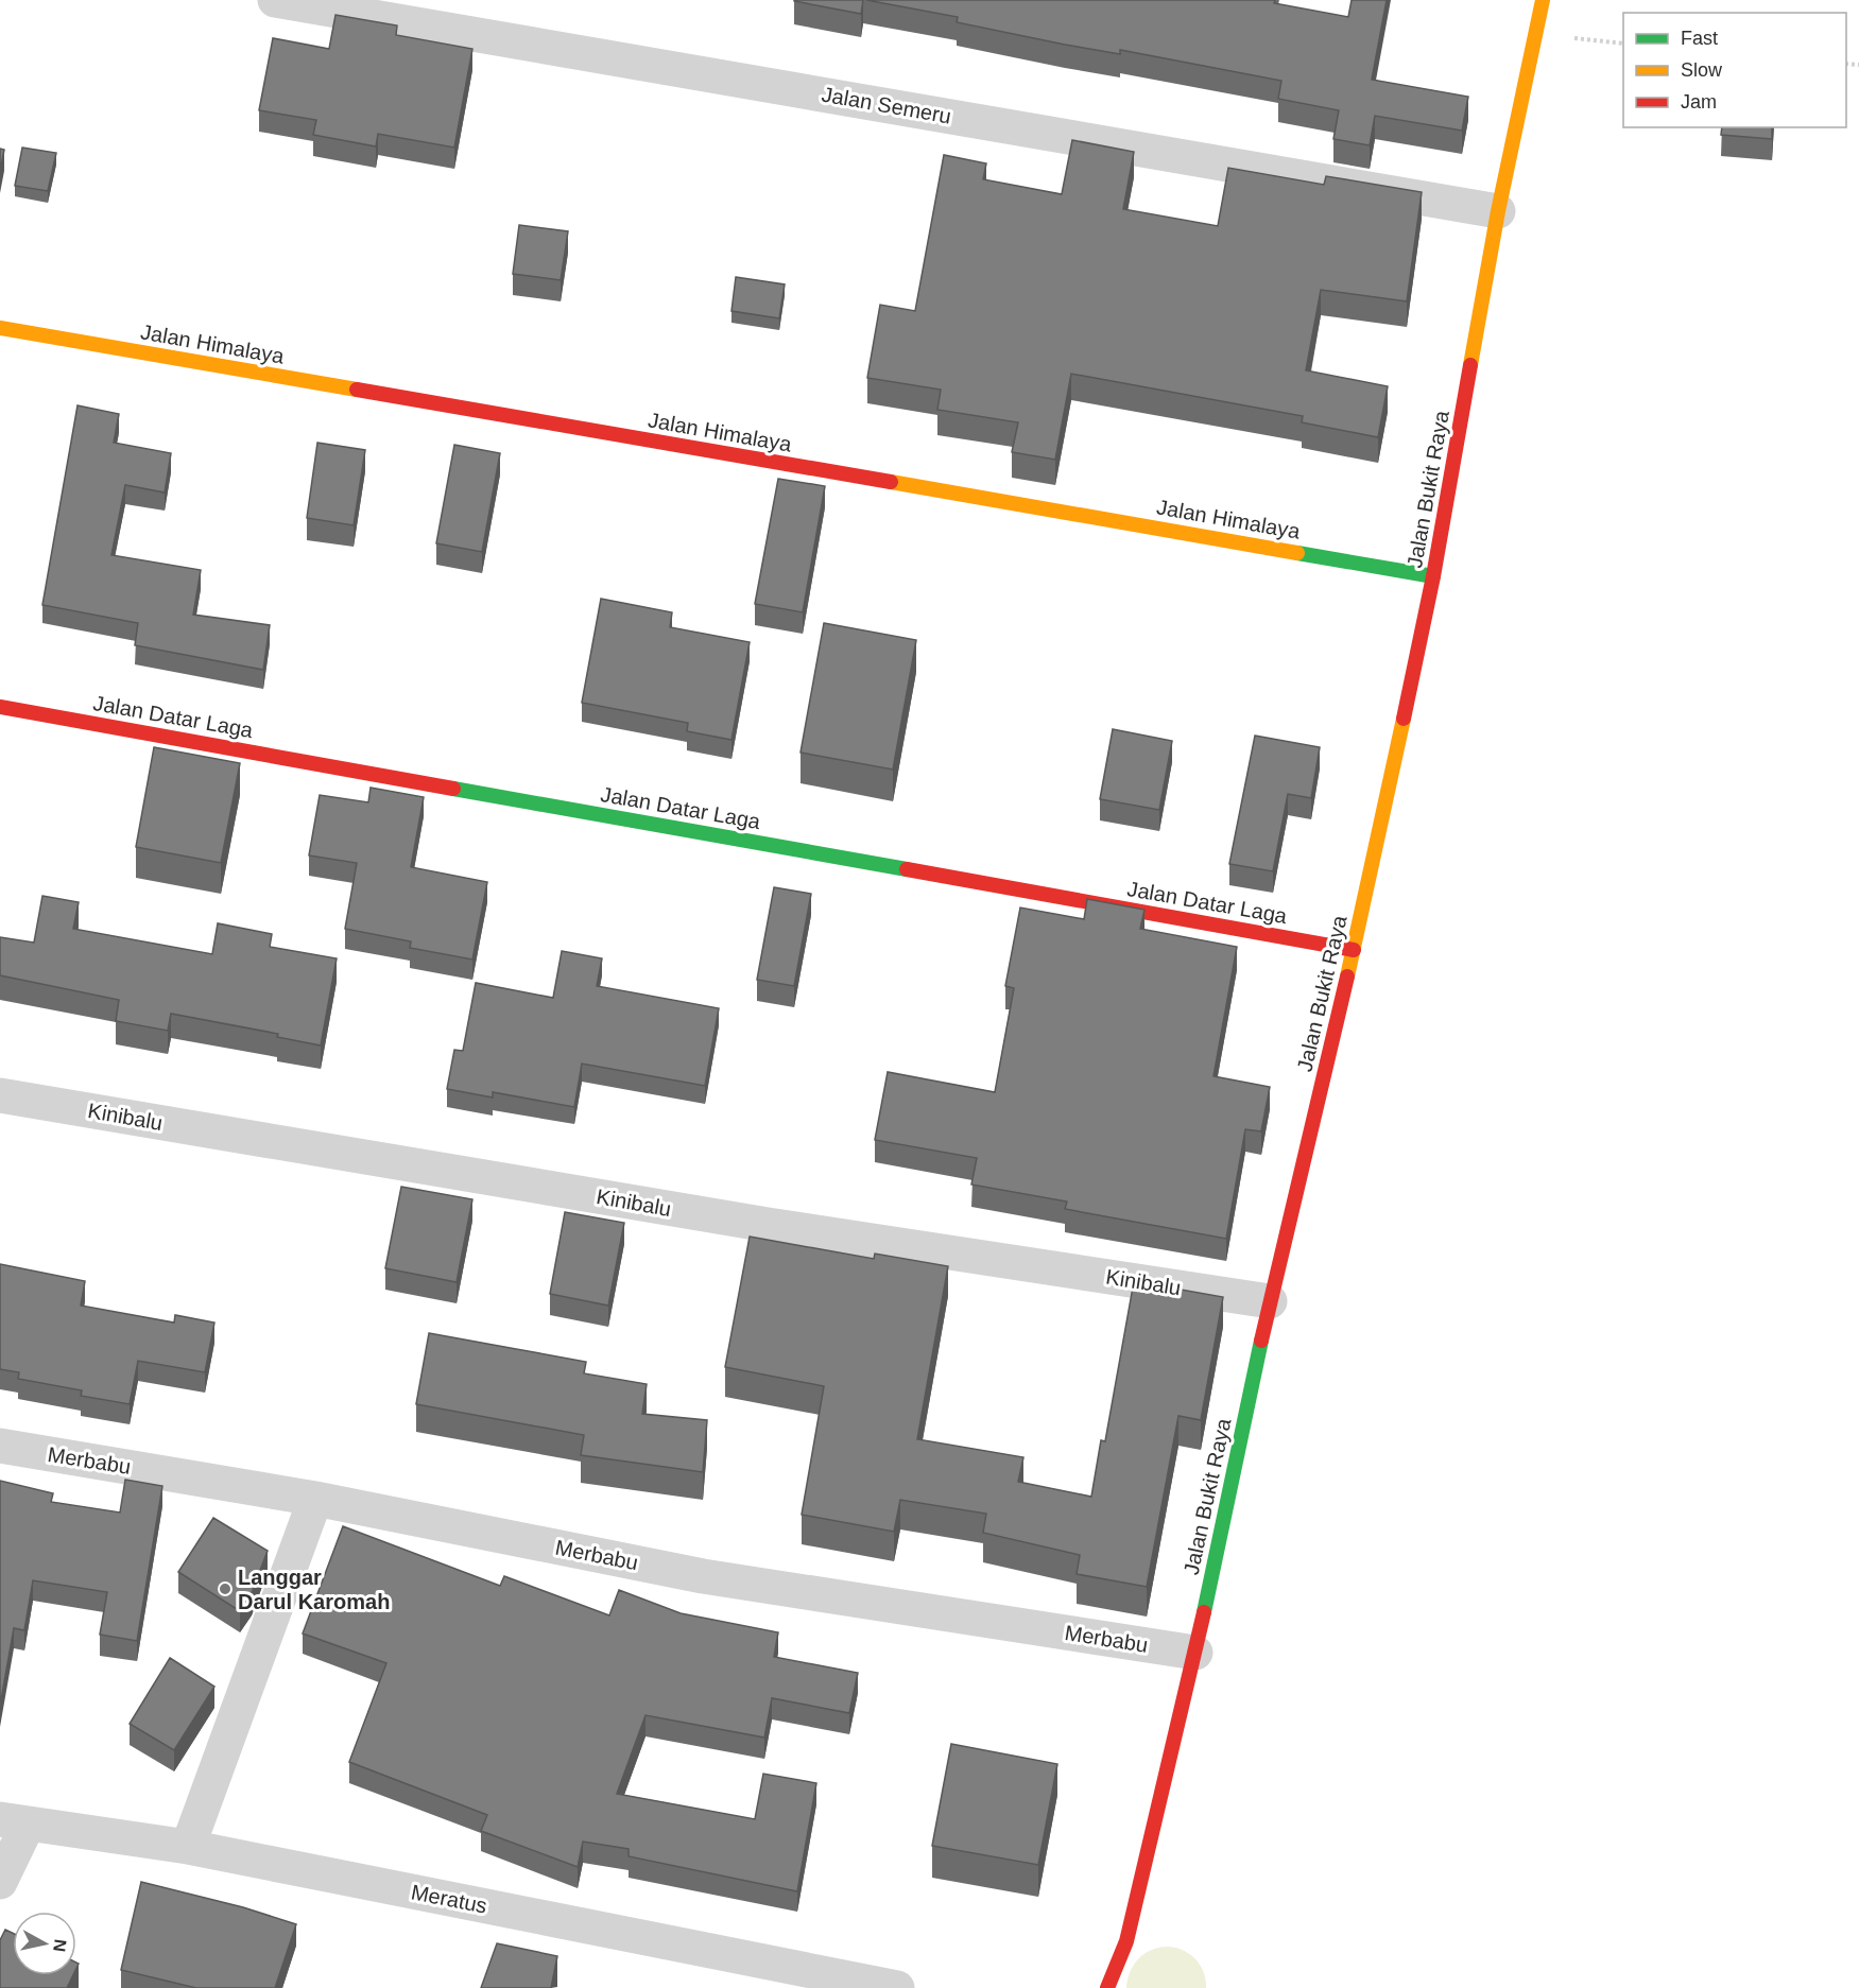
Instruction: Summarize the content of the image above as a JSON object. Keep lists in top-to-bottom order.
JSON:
{
  "streets": {
    "street": [
      "Jalan Semeru",
      "Jalan Himalaya",
      "Jalan Bukit Raya",
      "Jalan Datar Laga",
      "Kinibalu",
      "Merbabu",
      "Meratus"
    ]
  },
  "crossings": [
    ["Jalan Semeru", "Jalan Bukit Raya"],
    ["Jalan Himalaya", "Jalan Bukit Raya"],
    ["Jalan Bukit Raya", "Jalan Datar Laga"],
    ["Jalan Bukit Raya", "Kinibalu"],
    ["Jalan Bukit Raya", "Merbabu"]
  ],
  "places": ["Langgar Darul Karomah"],
  "legend": ["Fast", "Slow", "Jam"],
  "north": "right"
}
